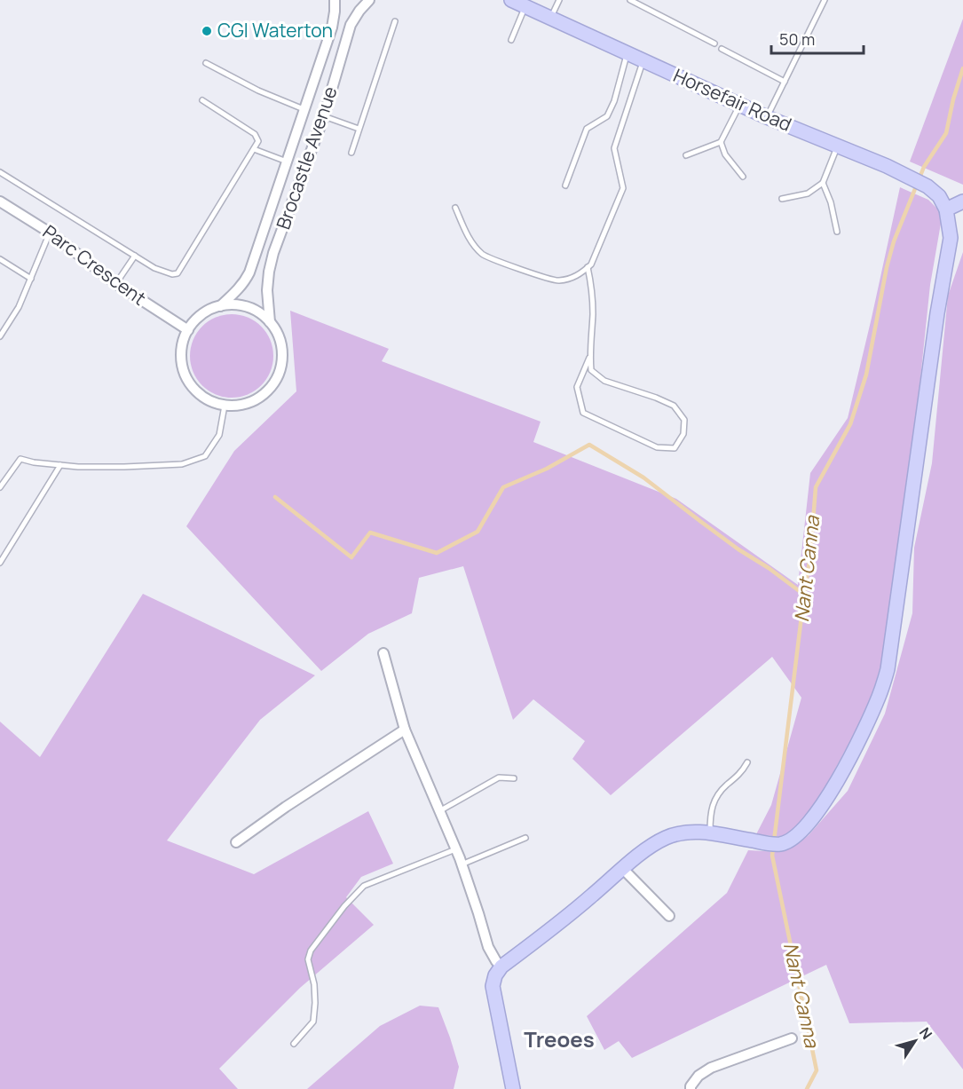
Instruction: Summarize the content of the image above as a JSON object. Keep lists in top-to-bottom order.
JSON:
{
  "streets": {
    "street": ["Horsefair Road", "Brocastle Avenue", "Parc Crescent"]
  },
  "crossings": [
    ["Brocastle Avenue", "Parc Crescent"]
  ],
  "districts": ["Treoes"],
  "water": ["Nant Canna"],
  "places": ["CGI Waterton"],
  "scale_bar": "50 m",
  "north": "top right"
}
